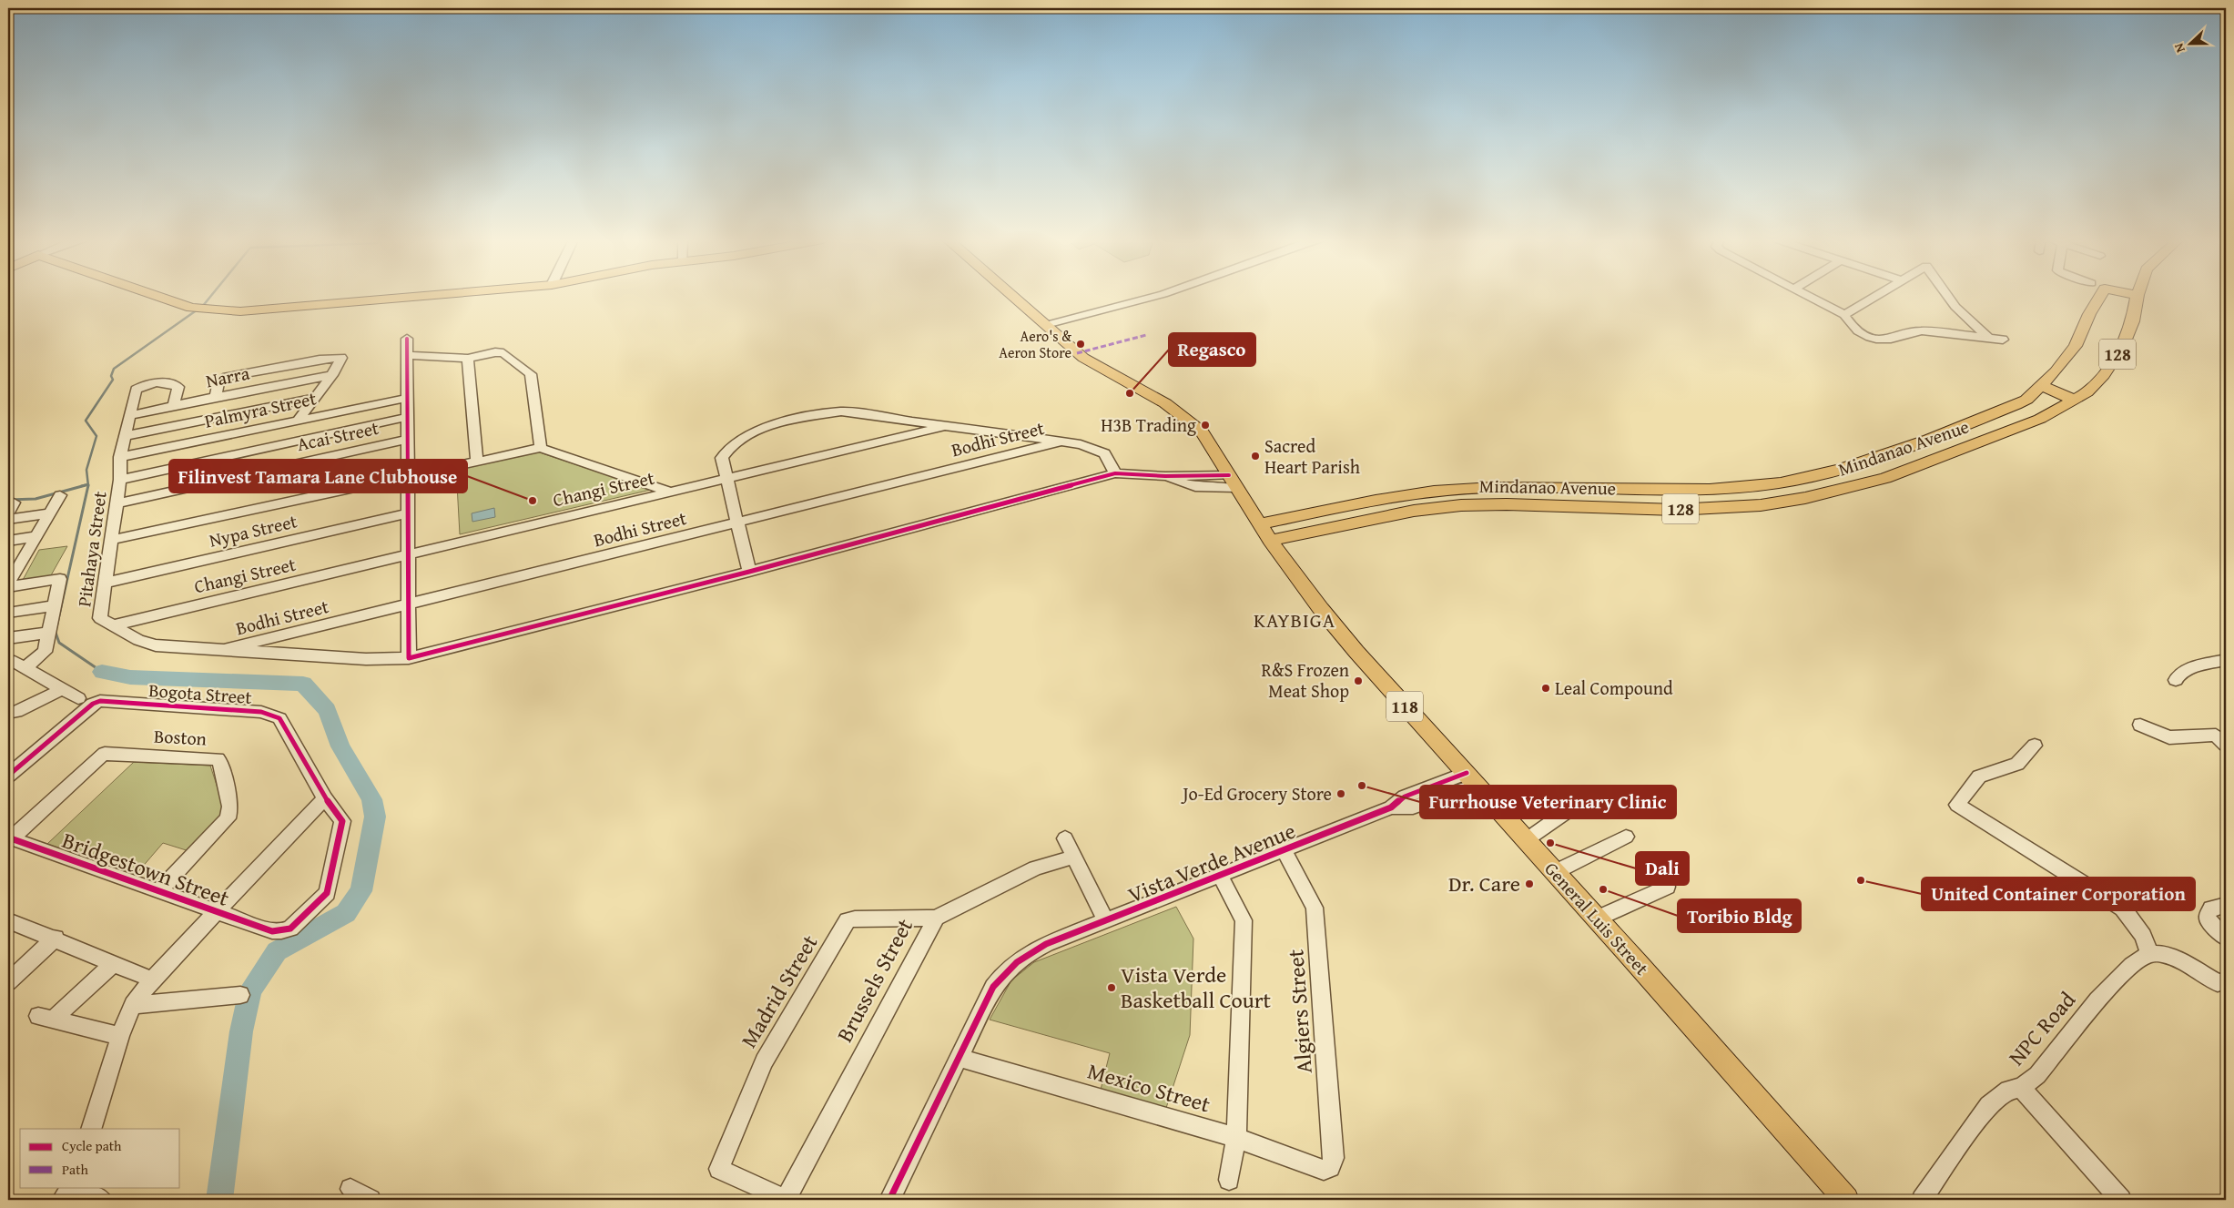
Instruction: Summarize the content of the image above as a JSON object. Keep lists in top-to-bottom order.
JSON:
{
  "streets": {
    "main road": [
      "128",
      "Mindanao Avenue",
      "118",
      "General Luis Street"
    ],
    "street": [
      "Narra",
      "Palmyra Street",
      "Acai Street",
      "Bodhi Street",
      "Changi Street",
      "Nypa Street",
      "Pitahaya Street",
      "Bogota Street",
      "Boston",
      "Vista Verde Avenue",
      "Bridgestown Street",
      "Brussels Street",
      "Madrid Street",
      "Algiers Street",
      "NPC Road",
      "Mexico Street"
    ]
  },
  "crossings": [
    ["Narra", "Pitahaya Street"],
    ["Palmyra Street", "Pitahaya Street"],
    ["Acai Street", "Pitahaya Street"],
    ["Bodhi Street", "Pitahaya Street"],
    ["Mindanao Avenue", "General Luis Street"],
    ["Changi Street", "Pitahaya Street"],
    ["Nypa Street", "Pitahaya Street"],
    ["Pitahaya Street", "General Luis Street"],
    ["Bogota Street", "Bridgestown Street"],
    ["Boston", "Bridgestown Street"],
    ["Vista Verde Avenue", "General Luis Street"],
    ["Vista Verde Avenue", "Algiers Street"],
    ["Vista Verde Avenue", "Mexico Street"],
    ["Brussels Street", "Madrid Street"],
    ["Algiers Street", "Mexico Street"]
  ],
  "districts": ["KAYBIGA"],
  "places": [
    "Aero's & Aeron Store",
    "Regasco",
    "H3B Trading",
    "Sacred Heart Parish",
    "Filinvest Tamara Lane Clubhouse",
    "R&S Frozen Meat Shop",
    "Leal Compound",
    "Furrhouse Veterinary Clinic",
    "Jo-Ed Grocery Store",
    "Dali",
    "United Container Corporation",
    "Dr. Care",
    "Toribio Bldg",
    "Vista Verde Basketball Court"
  ],
  "legend": ["Cycle path", "Path"],
  "north": "left"
}
